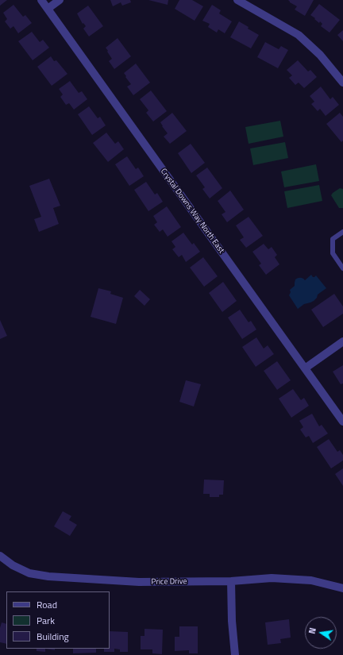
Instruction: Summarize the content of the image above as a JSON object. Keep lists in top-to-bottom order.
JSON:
{
  "streets": {
    "street": ["Crystal Downs Way North East", "Price Drive"]
  },
  "legend": ["Road", "Park", "Building"],
  "north": "left"
}
